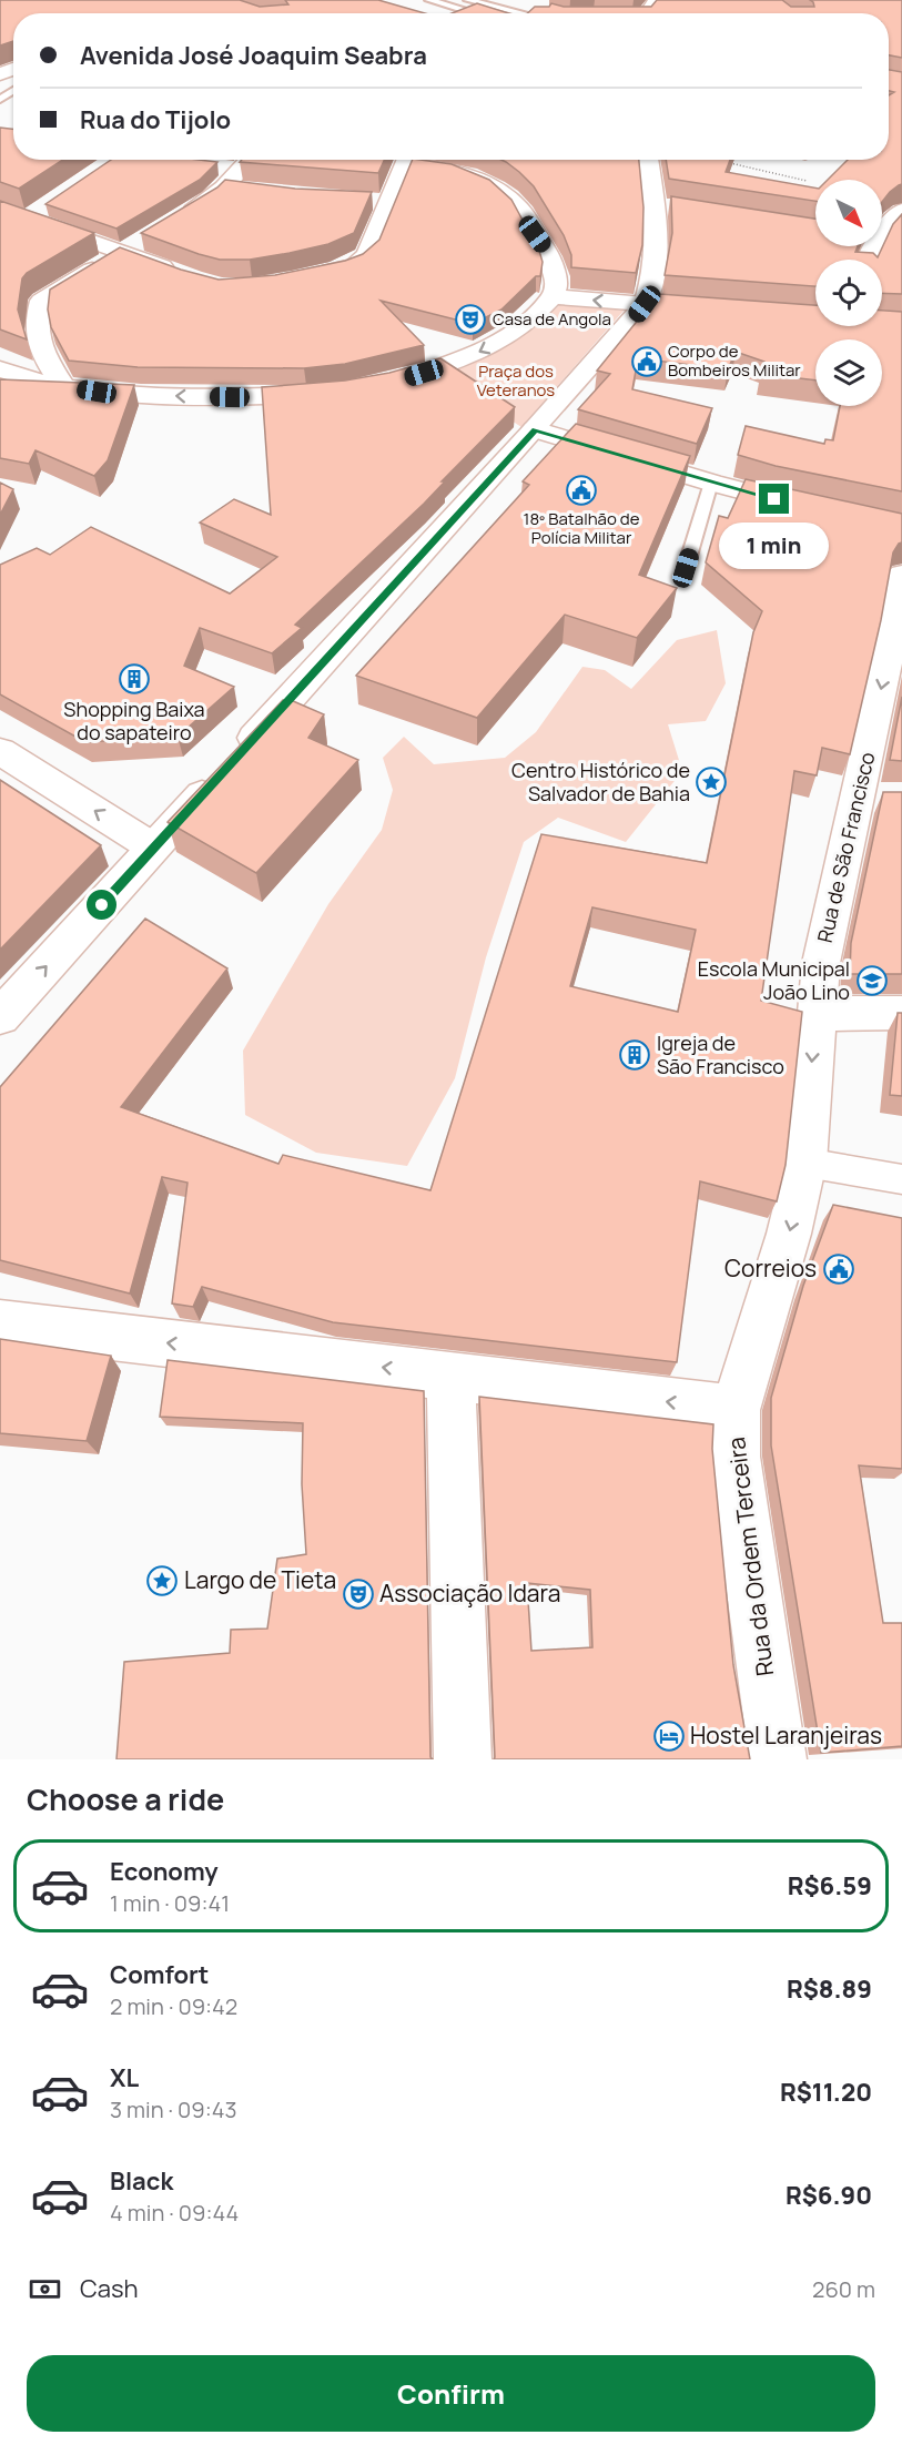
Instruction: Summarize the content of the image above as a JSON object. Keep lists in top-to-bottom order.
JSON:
{
  "streets": {
    "street": ["Rua de São Francisco", "Rua da Ordem Terceira"]
  },
  "crossings": [
    ["Rua de São Francisco", "Rua da Ordem Terceira"]
  ],
  "one_way": ["Rua de São Francisco", "Rua da Ordem Terceira"],
  "parks": ["Praça dos Veteranos"],
  "places": {
    "theatre": ["Casa de Angola", "Associação Idara"],
    "public building": ["Corpo de Bombeiros Militar", "18º Batalhão de Polícia Militar", "Correios"],
    "building": ["Shopping Baixa do sapateiro", "Igreja de São Francisco"],
    "place": ["Centro Histórico de Salvador de Bahia", "Largo de Tieta"],
    "school or university": ["Escola Municipal João Lino"],
    "hotel": ["Hostel Laranjeiras"]
  },
  "north": "bottom right",
  "page": {
    "banner": ["Avenida José Joaquim Seabra", "Rua do Tijolo"],
    "bubble": "1 min",
    "heading": "Choose a ride",
    "list": [
      {
        "name": "Economy",
        "note": "1 min · 09:41",
        "value": "R$6.59"
      },
      {
        "name": "Comfort",
        "note": "2 min · 09:42",
        "value": "R$8.89"
      },
      {
        "name": "XL",
        "note": "3 min · 09:43",
        "value": "R$11.20"
      },
      {
        "name": "Black",
        "note": "4 min · 09:44",
        "value": "R$6.90"
      }
    ],
    "pay": ["Cash", "260 m"],
    "buttons": "Confirm"
  }
}
